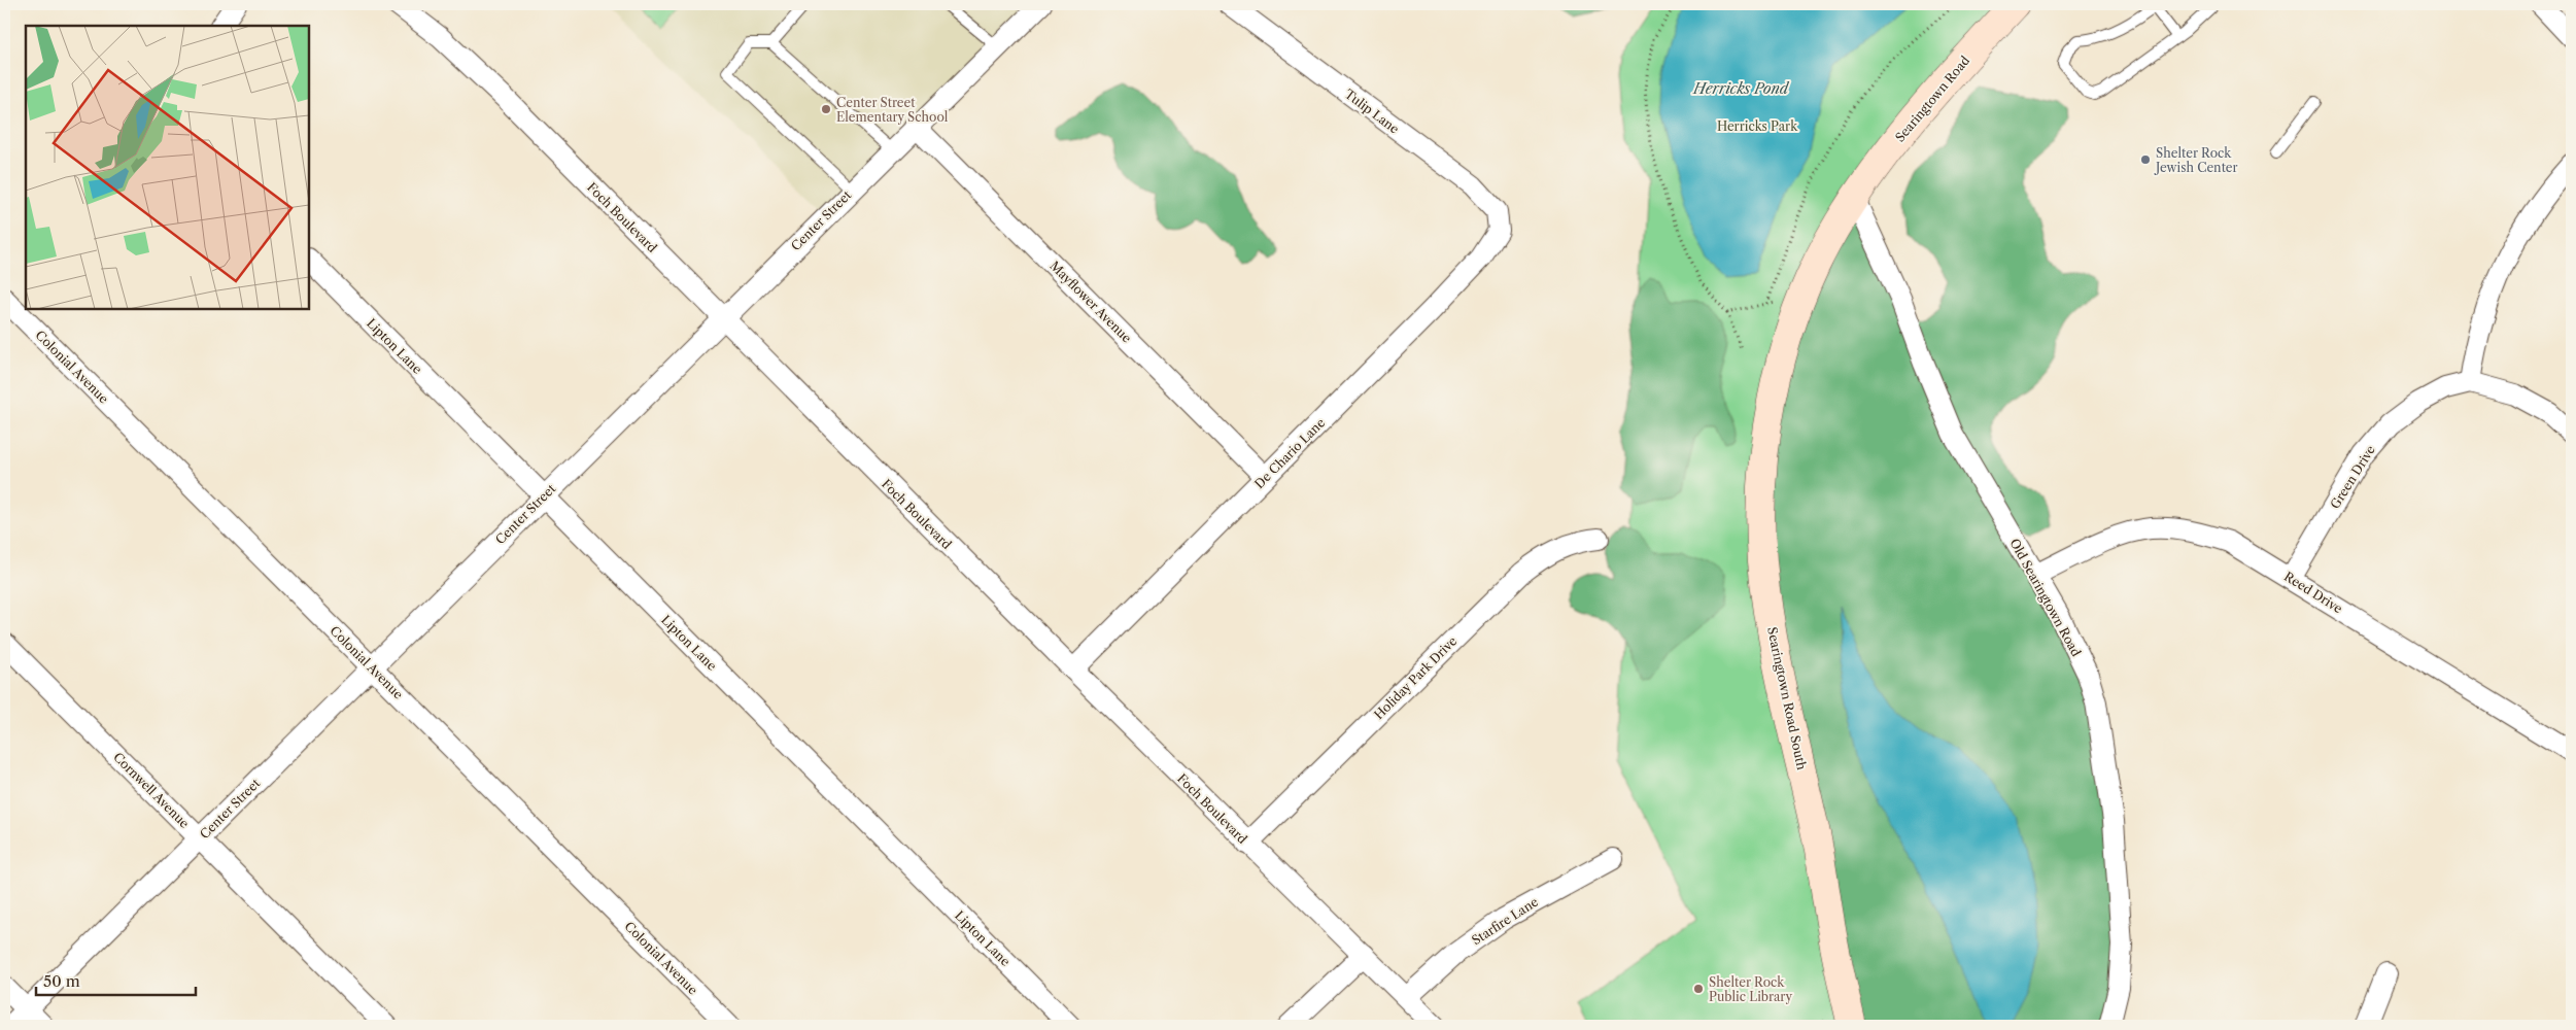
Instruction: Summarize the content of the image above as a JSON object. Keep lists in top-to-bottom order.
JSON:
{
  "streets": {
    "main road": ["Searingtown Road", "Searingtown Road South"],
    "street": [
      "Tulip Lane",
      "Foch Boulevard",
      "Center Street",
      "Mayflower Avenue",
      "Lipton Lane",
      "Colonial Avenue",
      "De Chario Lane",
      "Green Drive",
      "Reed Drive",
      "Old Searingtown Road",
      "Holiday Park Drive",
      "Cornwell Avenue",
      "Starfire Lane"
    ]
  },
  "crossings": [
    ["Searingtown Road", "Old Searingtown Road"],
    ["Searingtown Road", "Searingtown Road South"],
    ["Tulip Lane", "De Chario Lane"],
    ["Foch Boulevard", "Center Street"],
    ["Foch Boulevard", "De Chario Lane"],
    ["Foch Boulevard", "Holiday Park Drive"],
    ["Foch Boulevard", "Starfire Lane"],
    ["Center Street", "Mayflower Avenue"],
    ["Center Street", "Lipton Lane"],
    ["Center Street", "Colonial Avenue"],
    ["Center Street", "Cornwell Avenue"],
    ["Mayflower Avenue", "De Chario Lane"],
    ["Green Drive", "Reed Drive"],
    ["Reed Drive", "Old Searingtown Road"],
    ["Old Searingtown Road", "Searingtown Road South"]
  ],
  "water": ["Herricks Pond"],
  "parks": ["Herricks Park"],
  "places": ["Center Street Elementary School", "Shelter Rock Jewish Center", "Shelter Rock Public Library"],
  "scale_bar": "50 m"
}
